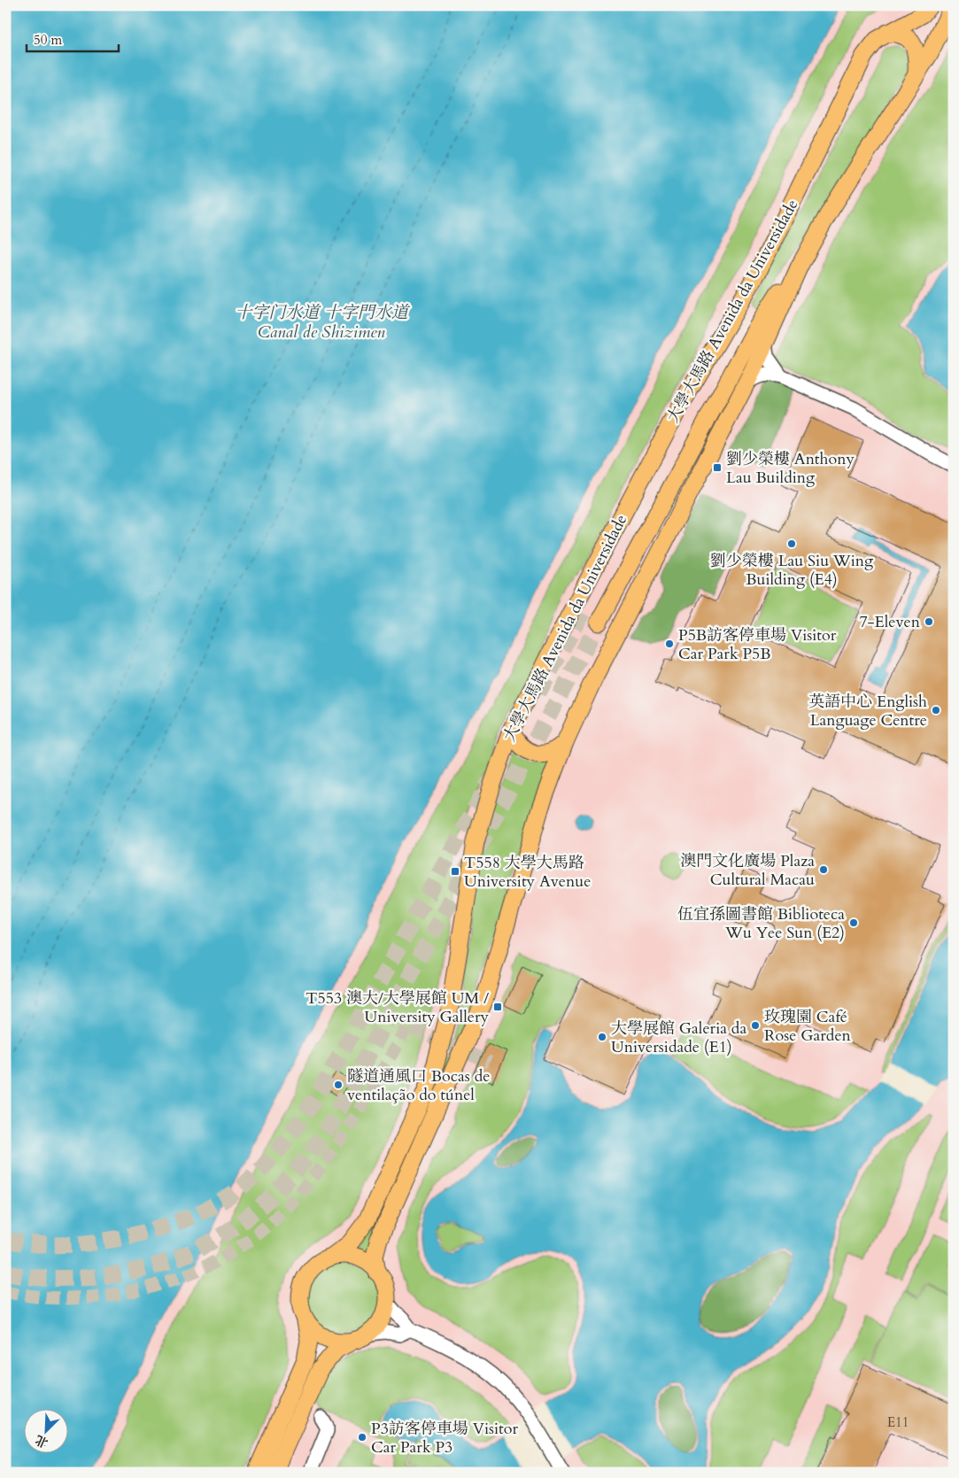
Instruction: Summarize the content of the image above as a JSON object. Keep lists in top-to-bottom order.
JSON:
{
  "streets": {
    "main road": ["大學大馬路 Avenida da Universidade"]
  },
  "water": ["十字门水道 十字門水道 Canal de Shizimen"],
  "places": {
    "transit": ["劉少榮樓 Anthony Lau Building", "T558 大學大馬路 University Avenue", "T553 澳大/大學展館 UM / University Gallery"],
    "other": [
      "劉少榮樓 Lau Siu Wing Building (E4)",
      "7-Eleven",
      "P5B訪客停車場 Visitor Car Park P5B",
      "英語中心 English Language Centre",
      "澳門文化廣場 Plaza Cultural Macau",
      "伍宜孫圖書館 Biblioteca Wu Yee Sun (E2)",
      "玫瑰園 Café Rose Garden",
      "大學展館 Galeria da Universidade (E1)",
      "隧道通風口 Bocas de ventilação do túnel",
      "P3訪客停車場 Visitor Car Park P3"
    ]
  },
  "house_numbers": ["E11"],
  "scale_bar": "50 m",
  "north": "bottom left"
}
